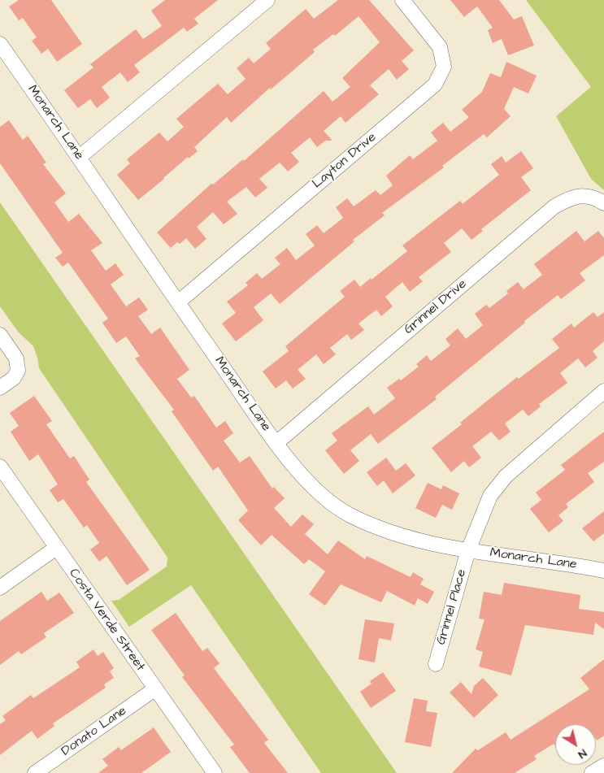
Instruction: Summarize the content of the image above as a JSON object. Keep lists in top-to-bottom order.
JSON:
{
  "streets": {
    "street": [
      "Monarch Lane",
      "Layton Drive",
      "Grinnel Drive",
      "Grinnel Place",
      "Costa Verde Street",
      "Donato Lane"
    ]
  },
  "crossings": [
    ["Monarch Lane", "Layton Drive"],
    ["Monarch Lane", "Grinnel Drive"],
    ["Monarch Lane", "Grinnel Place"],
    ["Costa Verde Street", "Donato Lane"]
  ],
  "north": "bottom right"
}
